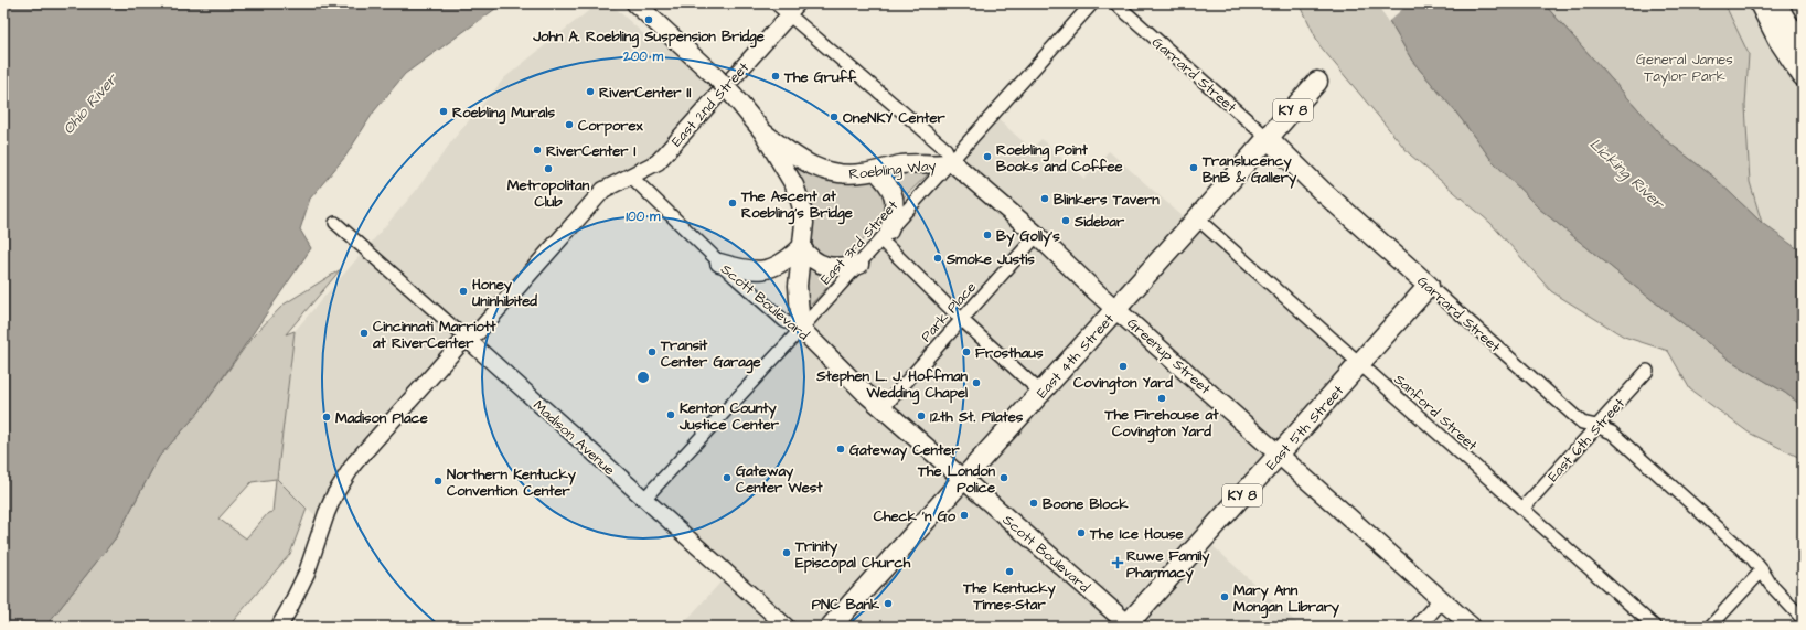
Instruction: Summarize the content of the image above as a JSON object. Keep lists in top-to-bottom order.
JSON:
{
  "streets": {
    "main road": [
      "Garrard Street",
      "KY 8",
      "Roebling Way",
      "Scott Boulevard",
      "East 4th Street",
      "Greenup Street",
      "East 5th Street"
    ],
    "street": [
      "East 2nd Street",
      "East 3rd Street",
      "Park Place",
      "Sanford Street",
      "Madison Avenue",
      "East 6th Street"
    ]
  },
  "crossings": [
    ["Garrard Street", "East 4th Street"],
    ["Garrard Street", "East 5th Street"],
    ["Garrard Street", "East 6th Street"],
    ["East 2nd Street", "Scott Boulevard"],
    ["East 2nd Street", "Greenup Street"],
    ["East 2nd Street", "Madison Avenue"],
    ["Roebling Way", "East 3rd Street"],
    ["Roebling Way", "Greenup Street"],
    ["East 3rd Street", "Scott Boulevard"],
    ["East 3rd Street", "Greenup Street"],
    ["East 3rd Street", "Madison Avenue"],
    ["Scott Boulevard", "Park Place"],
    ["Scott Boulevard", "East 4th Street"],
    ["Scott Boulevard", "East 5th Street"],
    ["Park Place", "Greenup Street"],
    ["East 4th Street", "Greenup Street"],
    ["East 4th Street", "Sanford Street"],
    ["Greenup Street", "East 5th Street"],
    ["Sanford Street", "East 5th Street"],
    ["Sanford Street", "East 6th Street"]
  ],
  "water": ["Ohio River", "Licking River"],
  "parks": ["General James Taylor Park"],
  "places": {
    "other": [
      "John A. Roebling Suspension Bridge",
      "The Gruff",
      "RiverCenter II",
      "Roebling Murals",
      "OneNKY Center",
      "Corporex",
      "RiverCenter I",
      "Roebling Point Books and Coffee",
      "Translucency BnB & Gallery",
      "Metropolitan Club",
      "Blinkers Tavern",
      "The Ascent at Roebling’s Bridge",
      "Sidebar",
      "By Golly's",
      "Smoke Justis",
      "Honey Uninhibited",
      "Cincinnati Marriott at RiverCenter",
      "Transit Center Garage",
      "Frosthaus",
      "Covington Yard",
      "Stephen L. J. Hoffman Wedding Chapel",
      "The Firehouse at Covington Yard",
      "Kenton County Justice Center",
      "12th St. Pilates",
      "Madison Place",
      "Gateway Center",
      "Gateway Center West",
      "The London Police",
      "Northern Kentucky Convention Center",
      "Boone Block",
      "Check ’n Go",
      "The Ice House",
      "Trinity Episcopal Church",
      "The Kentucky Times-Star",
      "Mary Ann Mongan Library",
      "PNC Bank"
    ],
    "health": ["Ruwe Family Pharmacy"]
  },
  "rings": ["200 m", "100 m"]
}
